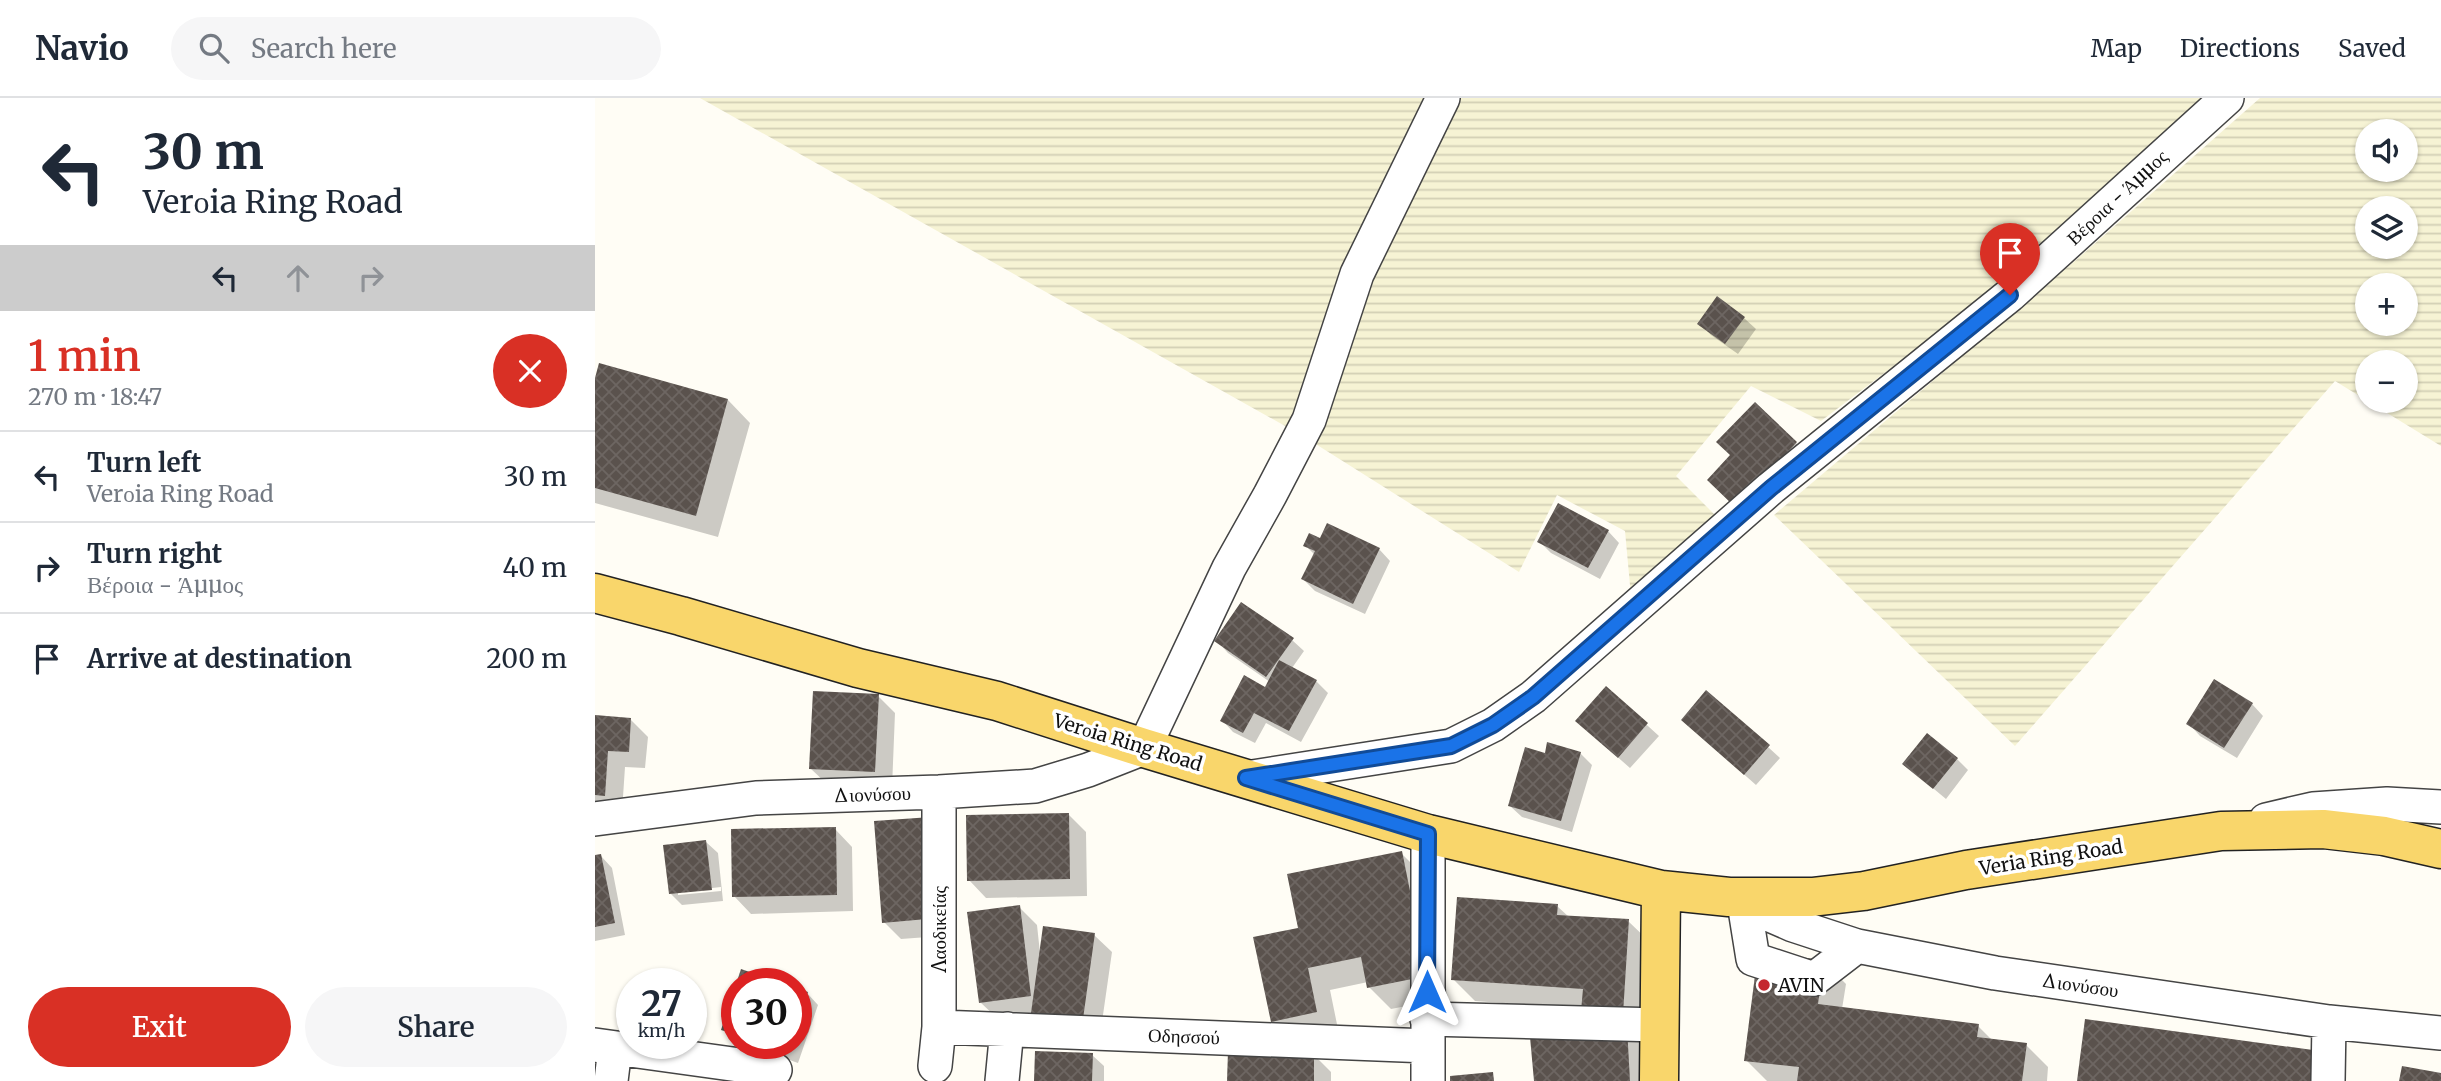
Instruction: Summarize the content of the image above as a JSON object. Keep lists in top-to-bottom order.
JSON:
{
  "streets": {
    "main road": ["Verοia Ring Road", "Veria Ring Road"],
    "street": [
      "Βέροια - Άμμος",
      "Διονύσου",
      "Λαοδικείας",
      "Οδησσού"
    ]
  },
  "crossings": [
    ["Βέροια - Άμμος", "Verοia Ring Road"],
    ["Verοia Ring Road", "Διονύσου"],
    ["Verοia Ring Road", "Veria Ring Road"],
    ["Διονύσου", "Veria Ring Road"],
    ["Διονύσου", "Λαοδικείας"],
    ["Λαοδικείας", "Οδησσού"]
  ],
  "places": ["AVIN"],
  "page": {
    "header": "Navio",
    "search": "Search here",
    "nav": ["Map", "Directions", "Saved"],
    "turn": ["30 m", "Verοia Ring Road"],
    "map_buttons": ["+", "−"],
    "heading": ["1 min", "270 m · 18:47"],
    "list": [
      {
        "name": "Turn left",
        "note": "Verοia Ring Road",
        "value": "30 m"
      },
      {
        "name": "Turn right",
        "note": "Βέροια - Άμμος",
        "value": "40 m"
      },
      {
        "name": "Arrive at destination",
        "value": "200 m"
      }
    ],
    "speed": "27 km/h",
    "limit": "30",
    "buttons": ["Exit", "Share"]
  }
}
